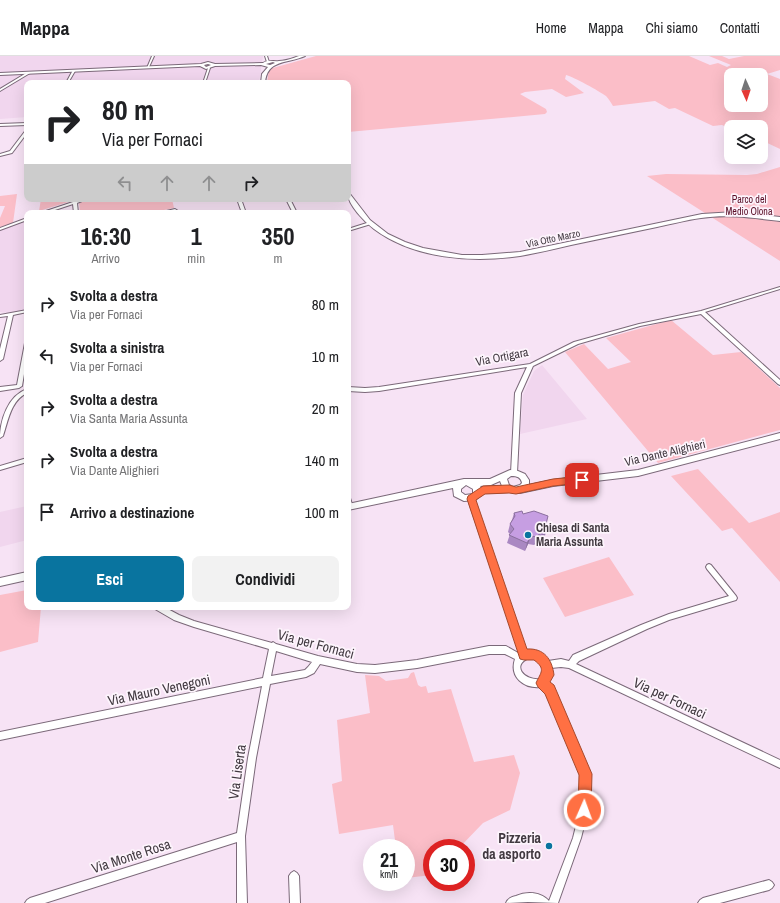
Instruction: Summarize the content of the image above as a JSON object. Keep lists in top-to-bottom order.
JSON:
{
  "streets": {
    "street": [
      "Via Otto Marzo",
      "Via Ortigara",
      "Via Dante Alighieri",
      "Via per Fornaci",
      "Via Mauro Venegoni",
      "Via Liserta",
      "Via Monte Rosa"
    ]
  },
  "crossings": [
    ["Via per Fornaci", "Via Mauro Venegoni"],
    ["Via per Fornaci", "Via Liserta"],
    ["Via Mauro Venegoni", "Via Liserta"],
    ["Via Liserta", "Via Monte Rosa"]
  ],
  "parks": ["Parco del Medio Olona"],
  "places": ["Chiesa di Santa Maria Assunta", "Pizzeria da asporto"],
  "north": "bottom",
  "page": {
    "header": "Mappa",
    "nav": [
      "Home",
      "Mappa",
      "Chi siamo",
      "Contatti"
    ],
    "turn": ["80 m", "Via per Fornaci"],
    "eta": [
      "16:30",
      "Arrivo",
      "1",
      "min",
      "350",
      "m"
    ],
    "list": [
      {
        "name": "Svolta a destra",
        "note": "Via per Fornaci",
        "value": "80 m"
      },
      {
        "name": "Svolta a sinistra",
        "note": "Via per Fornaci",
        "value": "10 m"
      },
      {
        "name": "Svolta a destra",
        "note": "Via Santa Maria Assunta",
        "value": "20 m"
      },
      {
        "name": "Svolta a destra",
        "note": "Via Dante Alighieri",
        "value": "140 m"
      },
      {
        "name": "Arrivo a destinazione",
        "value": "100 m"
      }
    ],
    "buttons": ["Esci", "Condividi"],
    "speed": "21 km/h",
    "limit": "30"
  }
}
